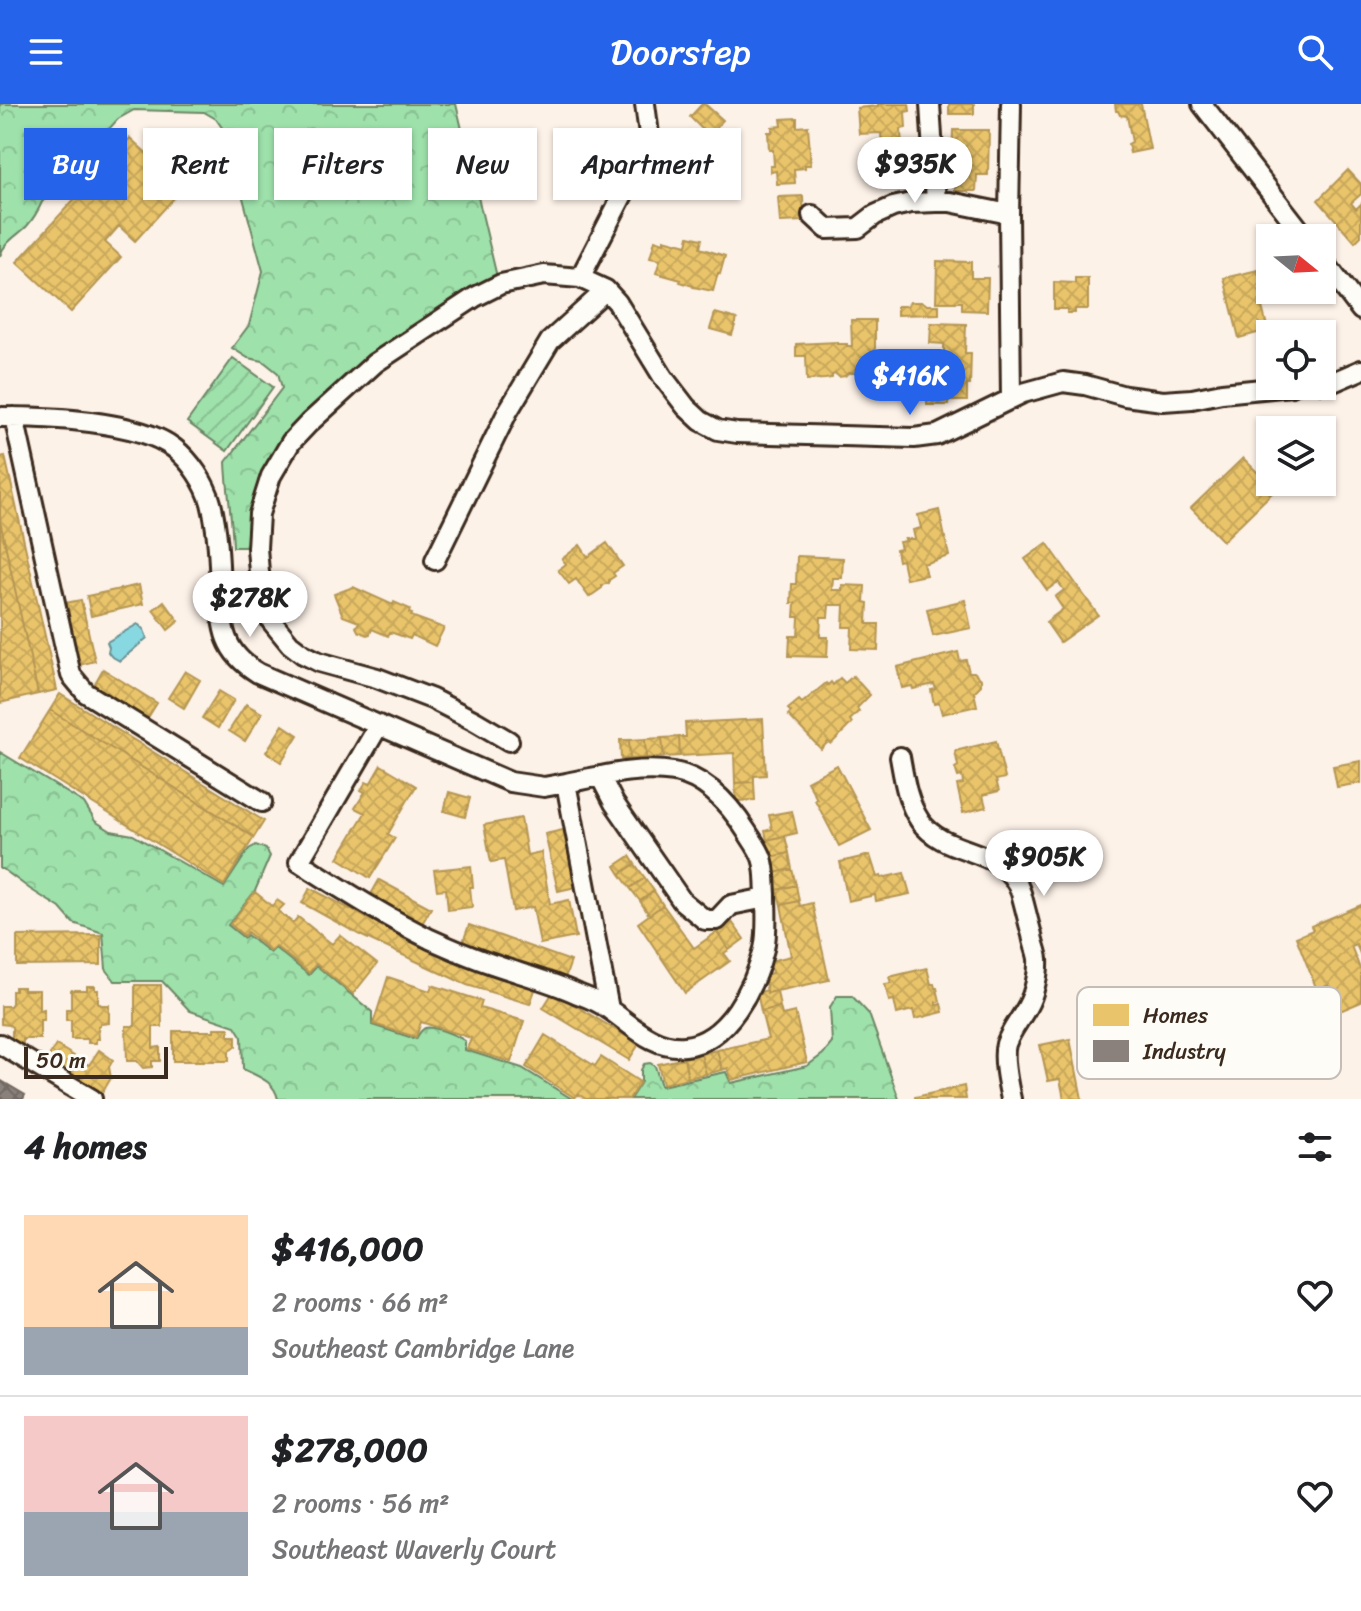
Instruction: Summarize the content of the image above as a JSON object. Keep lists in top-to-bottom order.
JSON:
{
  "legend": ["Homes", "Industry"],
  "scale_bar": "50 m",
  "north": "right",
  "page": {
    "header": "Doorstep",
    "chip": [
      "Buy",
      "Rent",
      "Filters",
      "New",
      "Apartment"
    ],
    "price": [
      "$935K",
      "$416K",
      "$278K",
      "$905K"
    ],
    "scale": "50 m",
    "heading": "4 homes",
    "list": [
      {
        "name": "$416,000",
        "note": "2 rooms · 66 m² · Southeast Cambridge Lane"
      },
      {
        "name": "$278,000",
        "note": "2 rooms · 56 m² · Southeast Waverly Court"
      }
    ]
  }
}
